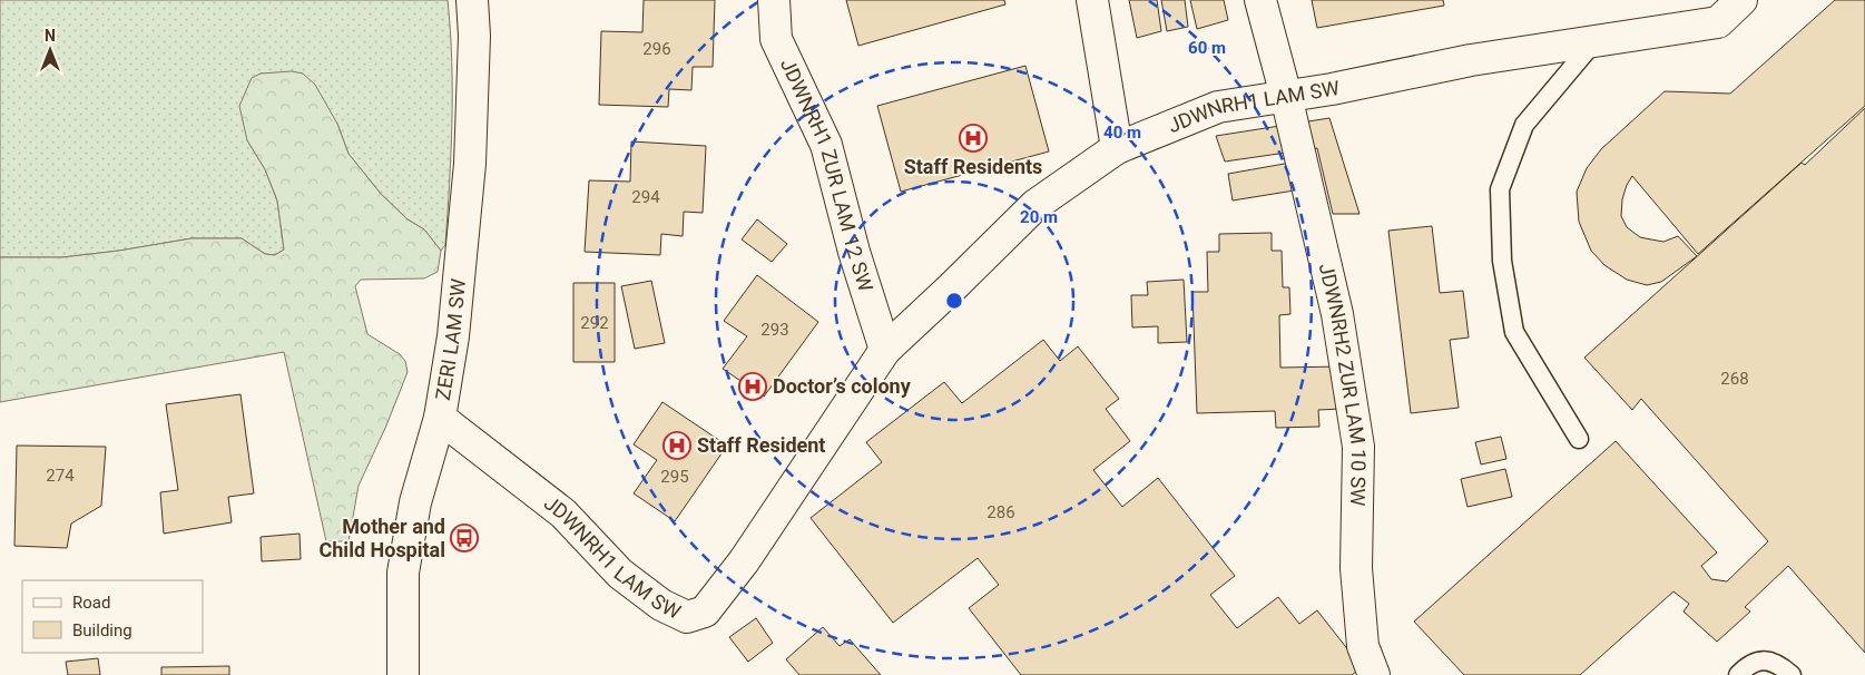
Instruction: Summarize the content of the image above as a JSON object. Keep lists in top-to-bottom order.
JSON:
{
  "streets": {
    "street": [
      "JDWNRH1 LAM SW",
      "JDWNRH1 ZUR LAM 12 SW",
      "ZERI LAM SW",
      "JDWNRH2 ZUR LAM 10 SW"
    ]
  },
  "crossings": [
    ["JDWNRH1 LAM SW", "JDWNRH1 ZUR LAM 12 SW"],
    ["JDWNRH1 LAM SW", "ZERI LAM SW"],
    ["JDWNRH1 LAM SW", "JDWNRH2 ZUR LAM 10 SW"]
  ],
  "places": {
    "hospital": ["Staff Residents", "Doctor’s colony", "Staff Resident"],
    "bus stop": ["Mother and Child Hospital"]
  },
  "house_numbers": [
    "296",
    "294",
    "292",
    "293",
    "268",
    "274",
    "295",
    "286"
  ],
  "legend": ["Road", "Building"],
  "north": "top",
  "rings": ["60 m", "40 m", "20 m"]
}
